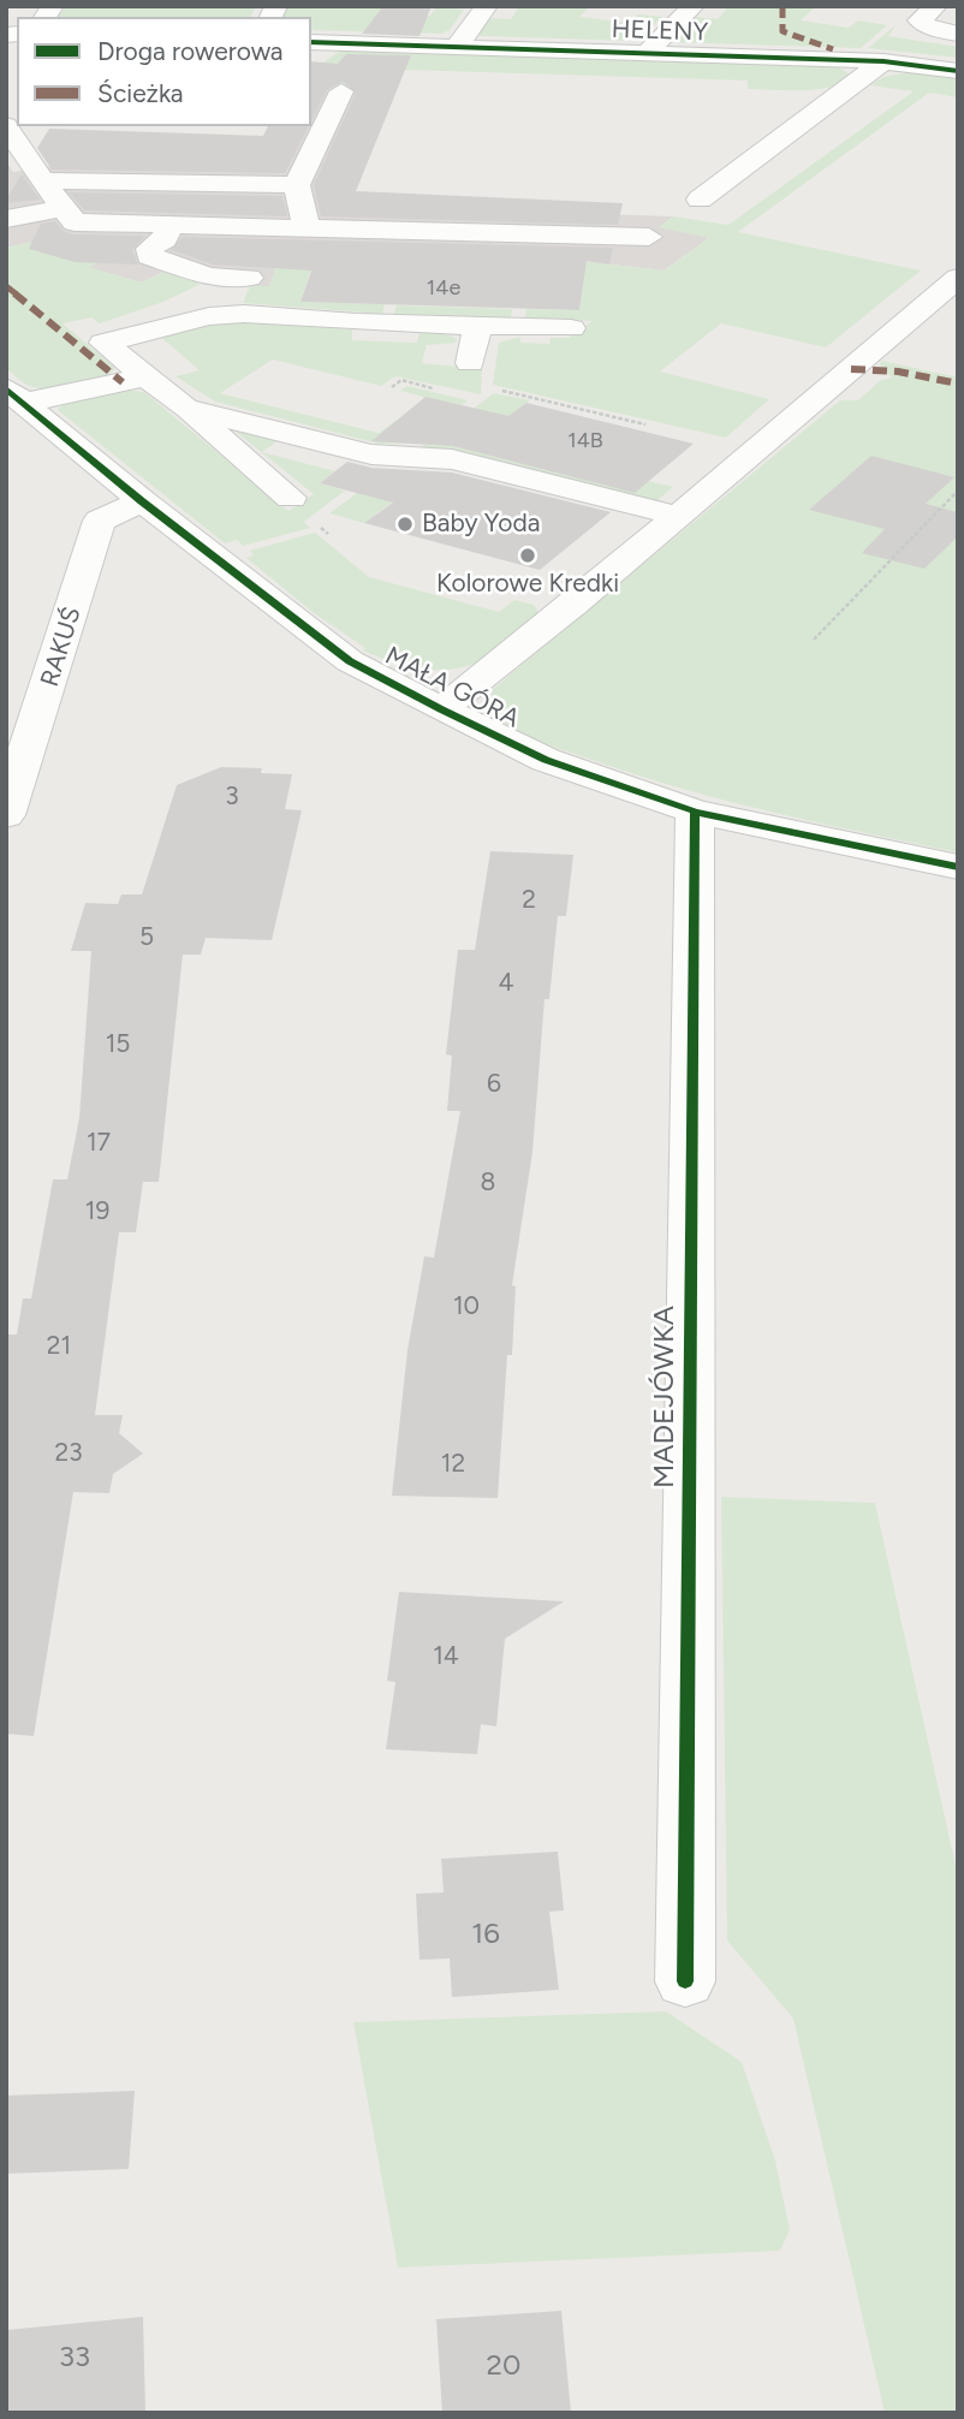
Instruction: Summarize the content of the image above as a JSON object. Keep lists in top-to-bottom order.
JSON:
{
  "streets": {
    "street": [
      "HELENY",
      "RAKUŚ",
      "MAŁA GÓRA",
      "MADEJÓWKA"
    ]
  },
  "crossings": [
    ["RAKUŚ", "MAŁA GÓRA"],
    ["MAŁA GÓRA", "MADEJÓWKA"]
  ],
  "places": ["Baby Yoda", "Kolorowe Kredki"],
  "house_numbers": [
    "14e",
    "14B",
    "3",
    "2",
    "5",
    "4",
    "15",
    "6",
    "17",
    "8",
    "19",
    "10",
    "21",
    "23",
    "12",
    "14",
    "16",
    "33",
    "20"
  ],
  "legend": ["Droga rowerowa", "Ścieżka"]
}
